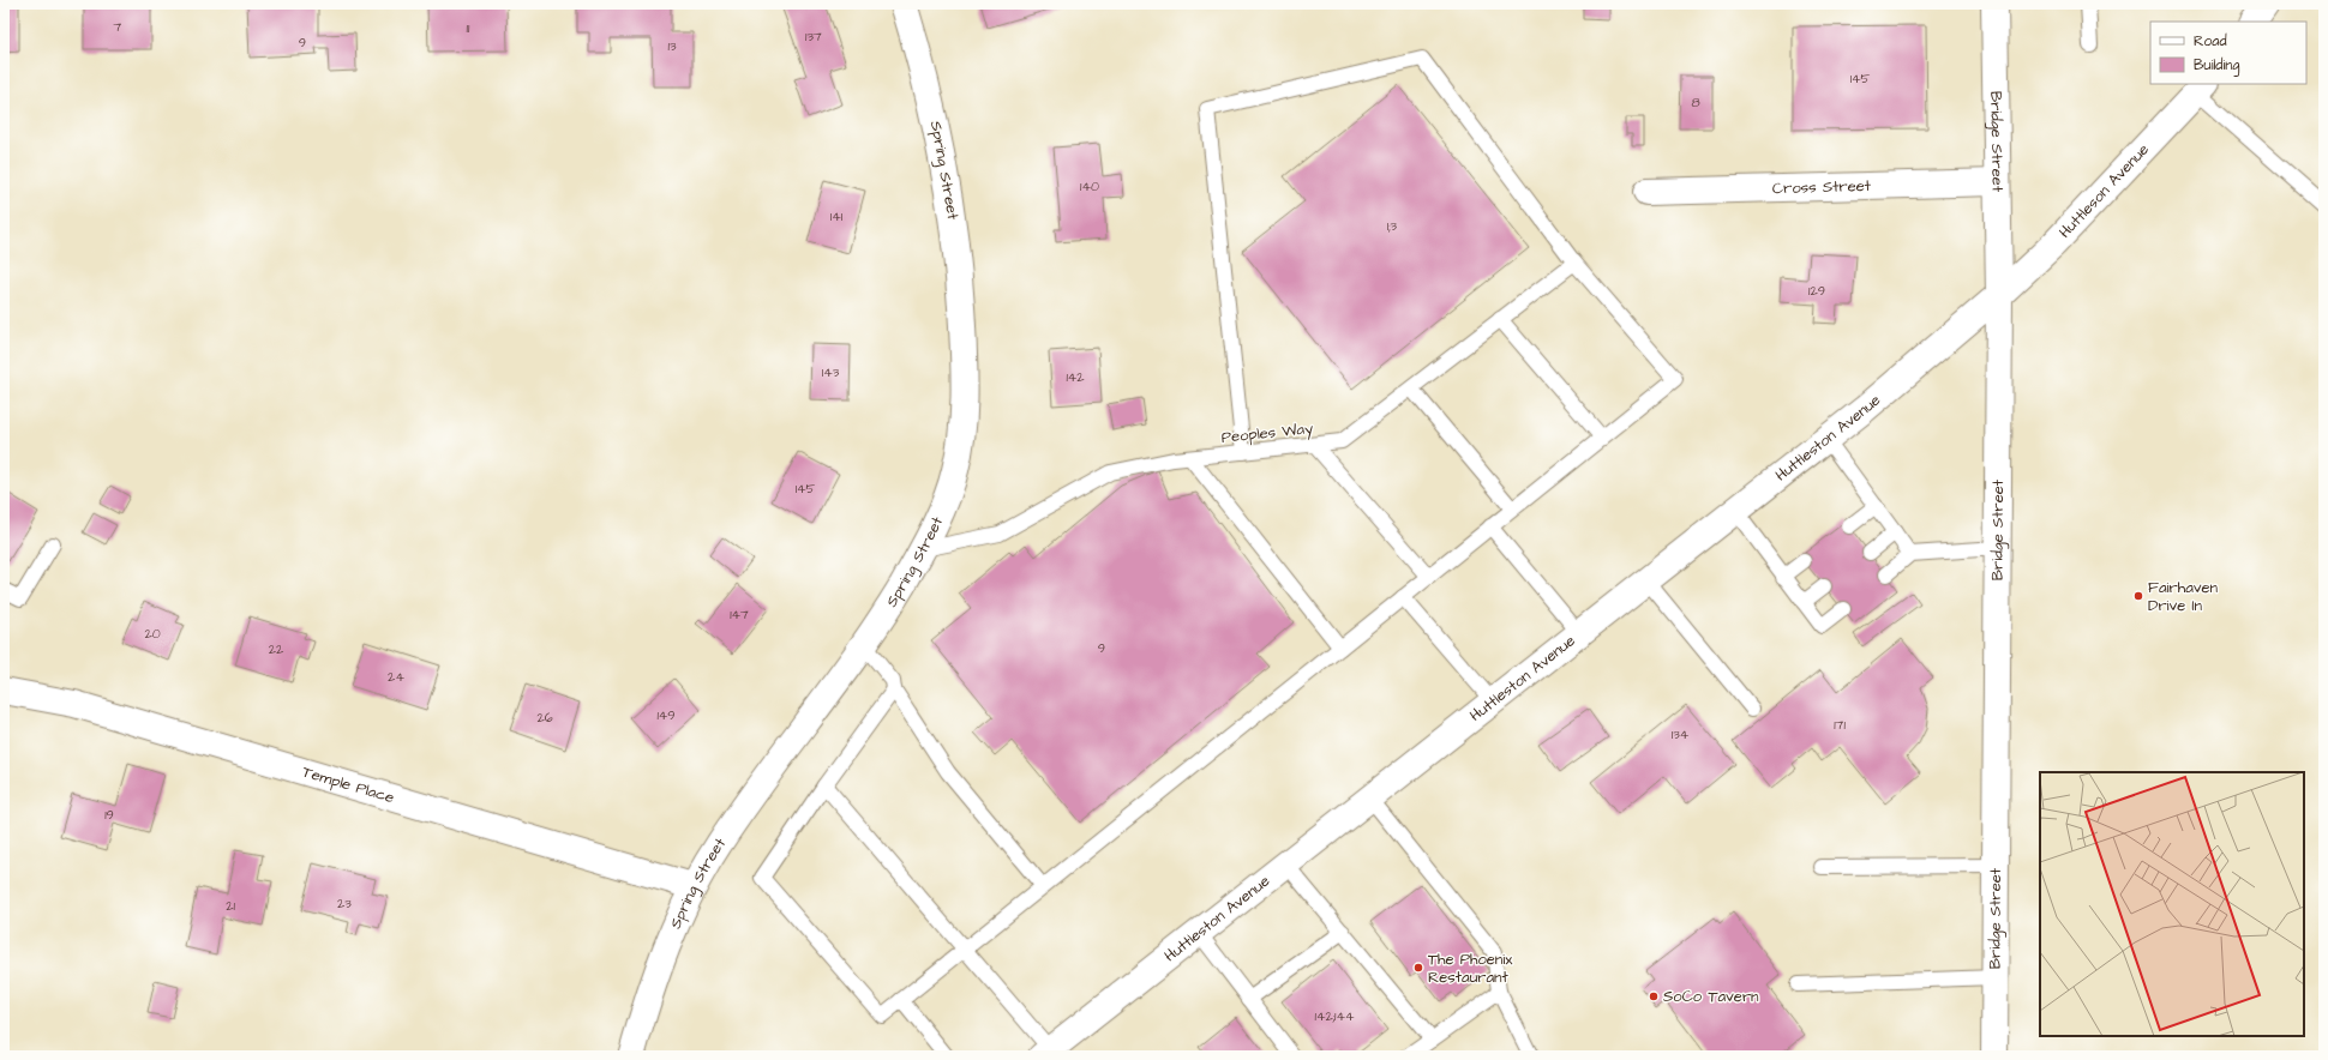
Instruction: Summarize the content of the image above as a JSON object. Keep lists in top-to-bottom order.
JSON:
{
  "streets": {
    "main road": [
      "Bridge Street",
      "Spring Street",
      "Cross Street",
      "Huttleson Avenue",
      "Huttleston Avenue",
      "Temple Place"
    ],
    "lane": ["Peoples Way"]
  },
  "crossings": [
    ["Bridge Street", "Cross Street"],
    ["Bridge Street", "Huttleson Avenue"],
    ["Bridge Street", "Huttleston Avenue"],
    ["Spring Street", "Peoples Way"],
    ["Spring Street", "Temple Place"],
    ["Huttleson Avenue", "Huttleston Avenue"]
  ],
  "places": ["Fairhaven Drive In", "The Phoenix Restaurant", "SoCo Tavern"],
  "house_numbers": [
    "7",
    "11",
    "137",
    "9",
    "13",
    "145",
    "8",
    "140",
    "141",
    "1;3",
    "129",
    "143",
    "142",
    "145",
    "147",
    "20",
    "9",
    "22",
    "24",
    "149",
    "26",
    "171",
    "134",
    "19",
    "23",
    "21",
    "142;144"
  ],
  "legend": ["Road", "Building"]
}
